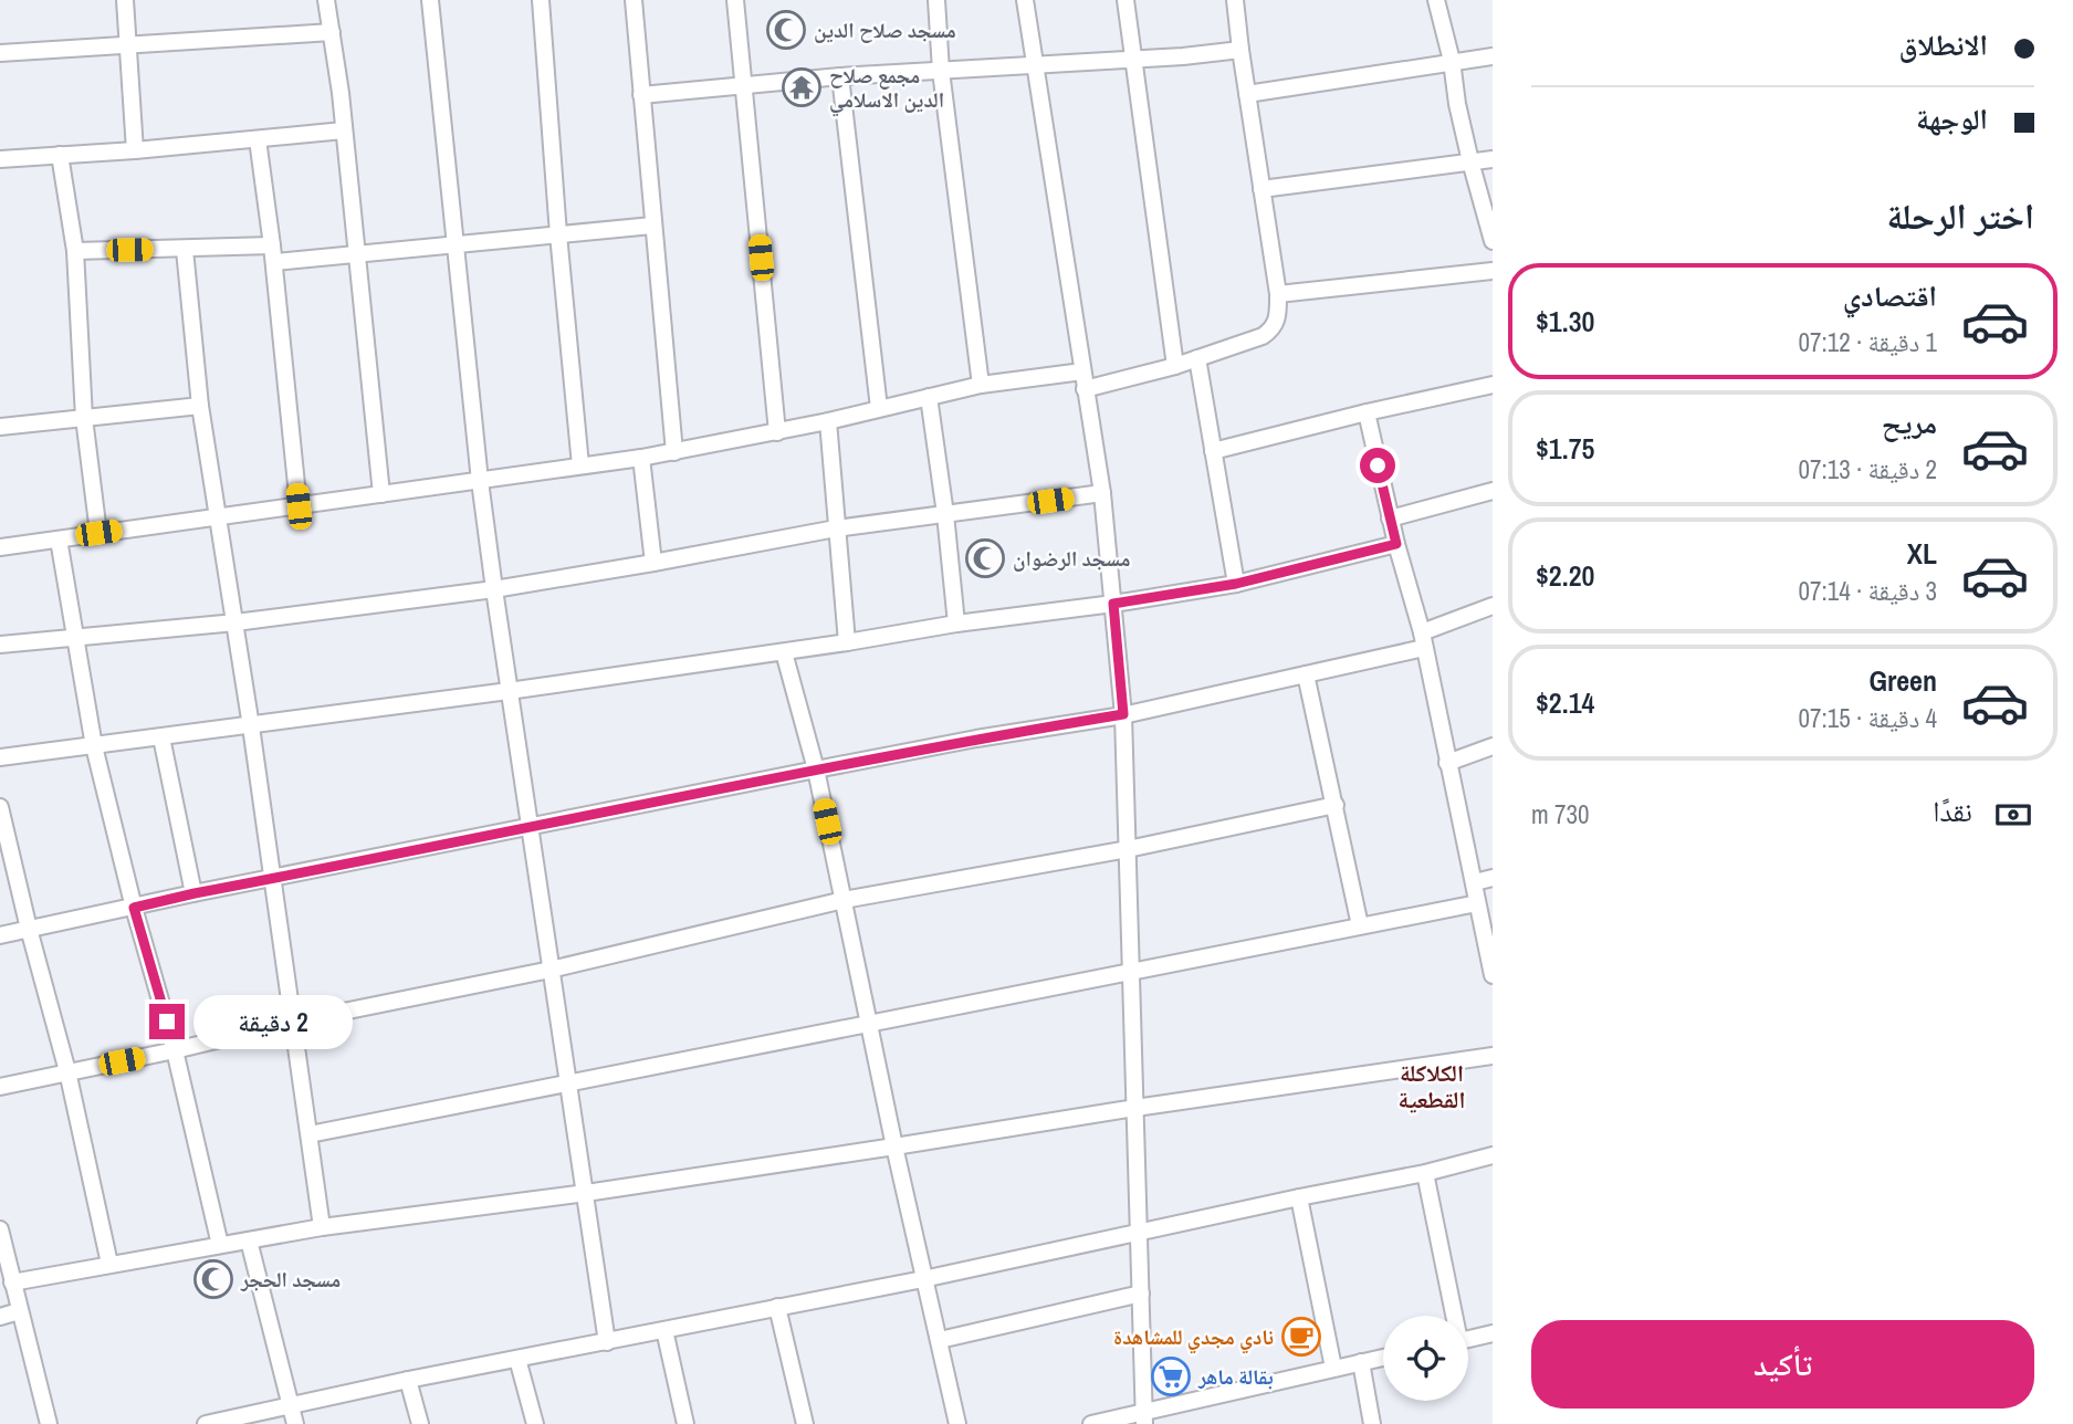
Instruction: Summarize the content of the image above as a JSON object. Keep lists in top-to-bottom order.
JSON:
{
  "districts": ["الكلاكلة القطعية"],
  "places": {
    "mosque": ["مسجد صلاح الدين", "مسجد الرضوان", "مسجد الحجر"],
    "temple": ["مجمع صلاح الدين الاسلامي"],
    "cafe": ["نادي مجدي للمشاهدة"],
    "supermarket": ["بقالة ماهر"]
  },
  "page": {
    "banner": ["الانطلاق", "الوجهة"],
    "heading": "اختر الرحلة",
    "list": [
      {
        "name": "اقتصادي",
        "note": "1 دقيقة · 07:12",
        "value": "$1.30"
      },
      {
        "name": "مريح",
        "note": "2 دقيقة · 07:13",
        "value": "$1.75"
      },
      {
        "name": "XL",
        "note": "3 دقيقة · 07:14",
        "value": "$2.20"
      },
      {
        "name": "Green",
        "note": "4 دقيقة · 07:15",
        "value": "$2.14"
      }
    ],
    "pay": ["نقدًا", "730 m"],
    "bubble": "2 دقيقة",
    "buttons": "تأكيد"
  }
}
